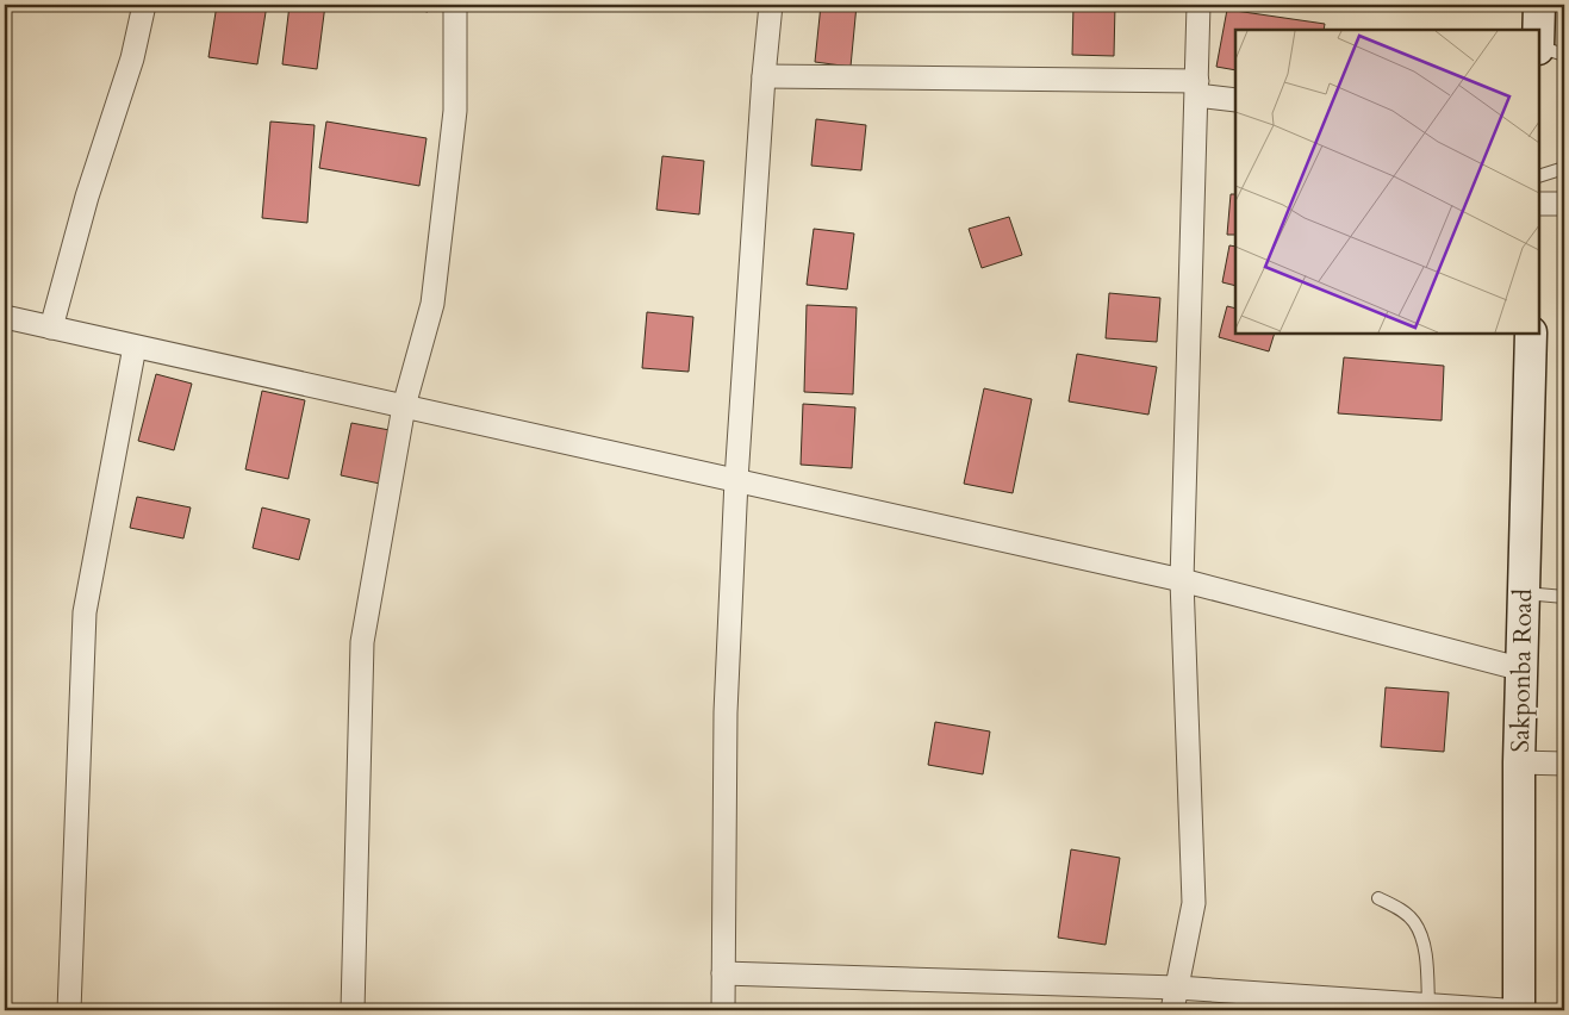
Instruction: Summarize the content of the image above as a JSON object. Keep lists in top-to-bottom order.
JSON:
{
  "streets": {
    "main road": ["Sakponba Road"]
  }
}
